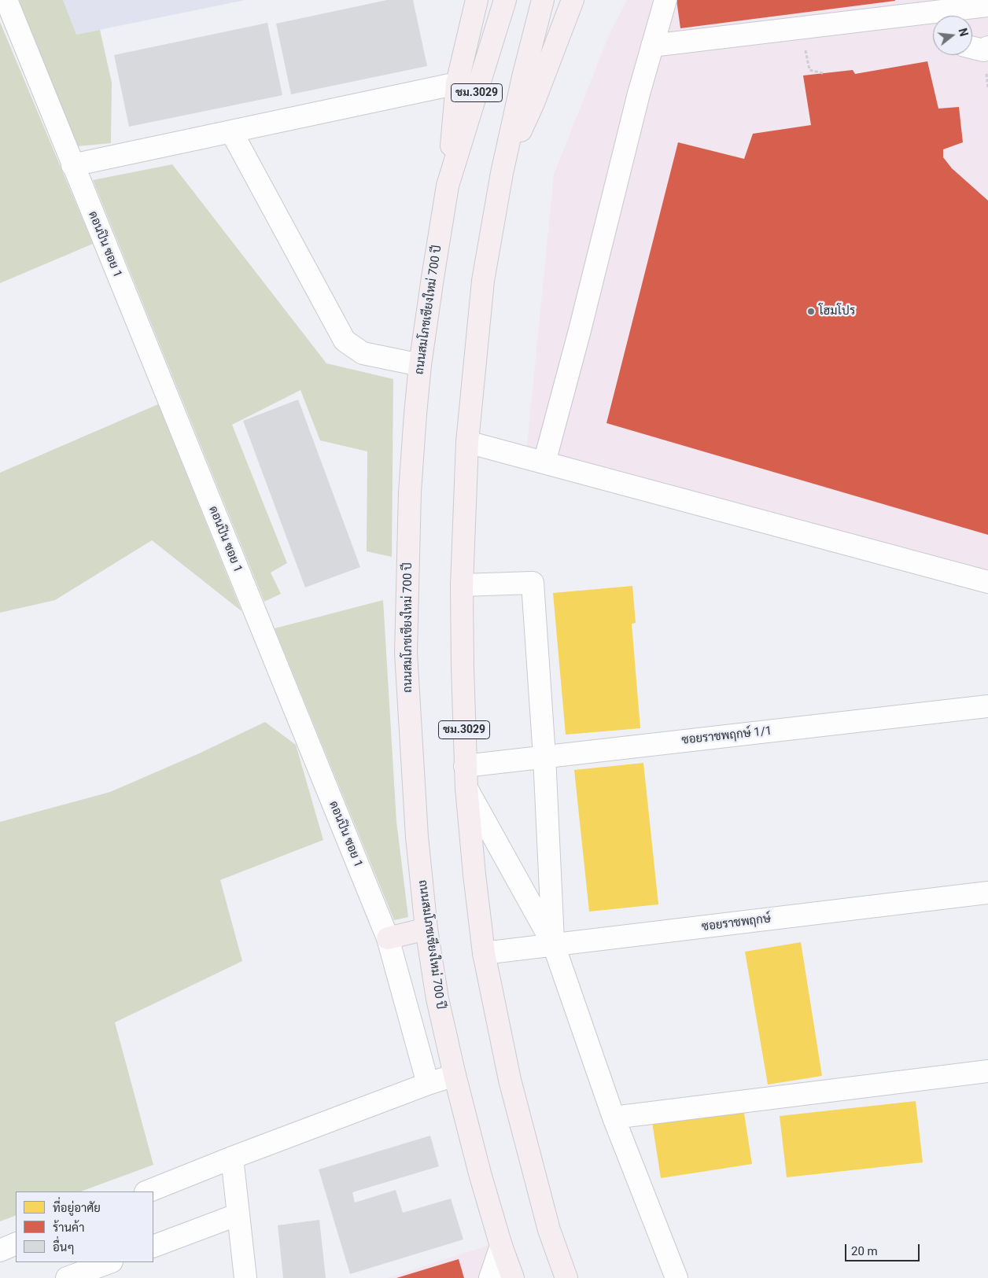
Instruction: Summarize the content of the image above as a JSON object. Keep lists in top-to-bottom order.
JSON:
{
  "streets": {
    "main road": ["ชม.3029", "ถนนสมโภชเชียงใหม่ 700 ปี"],
    "street": ["ดอนปิน ซอย 1", "ซอยราชพฤกษ์ 1/1", "ซอยราชพฤกษ์"]
  },
  "crossings": [
    ["ชม.3029", "ซอยราชพฤกษ์ 1/1"],
    ["ชม.3029", "ซอยราชพฤกษ์"]
  ],
  "places": ["โฮมโปร"],
  "legend": ["ที่อยู่อาศัย", "ร้านค้า", "อื่นๆ"],
  "scale_bar": "20 m",
  "north": "right"
}
